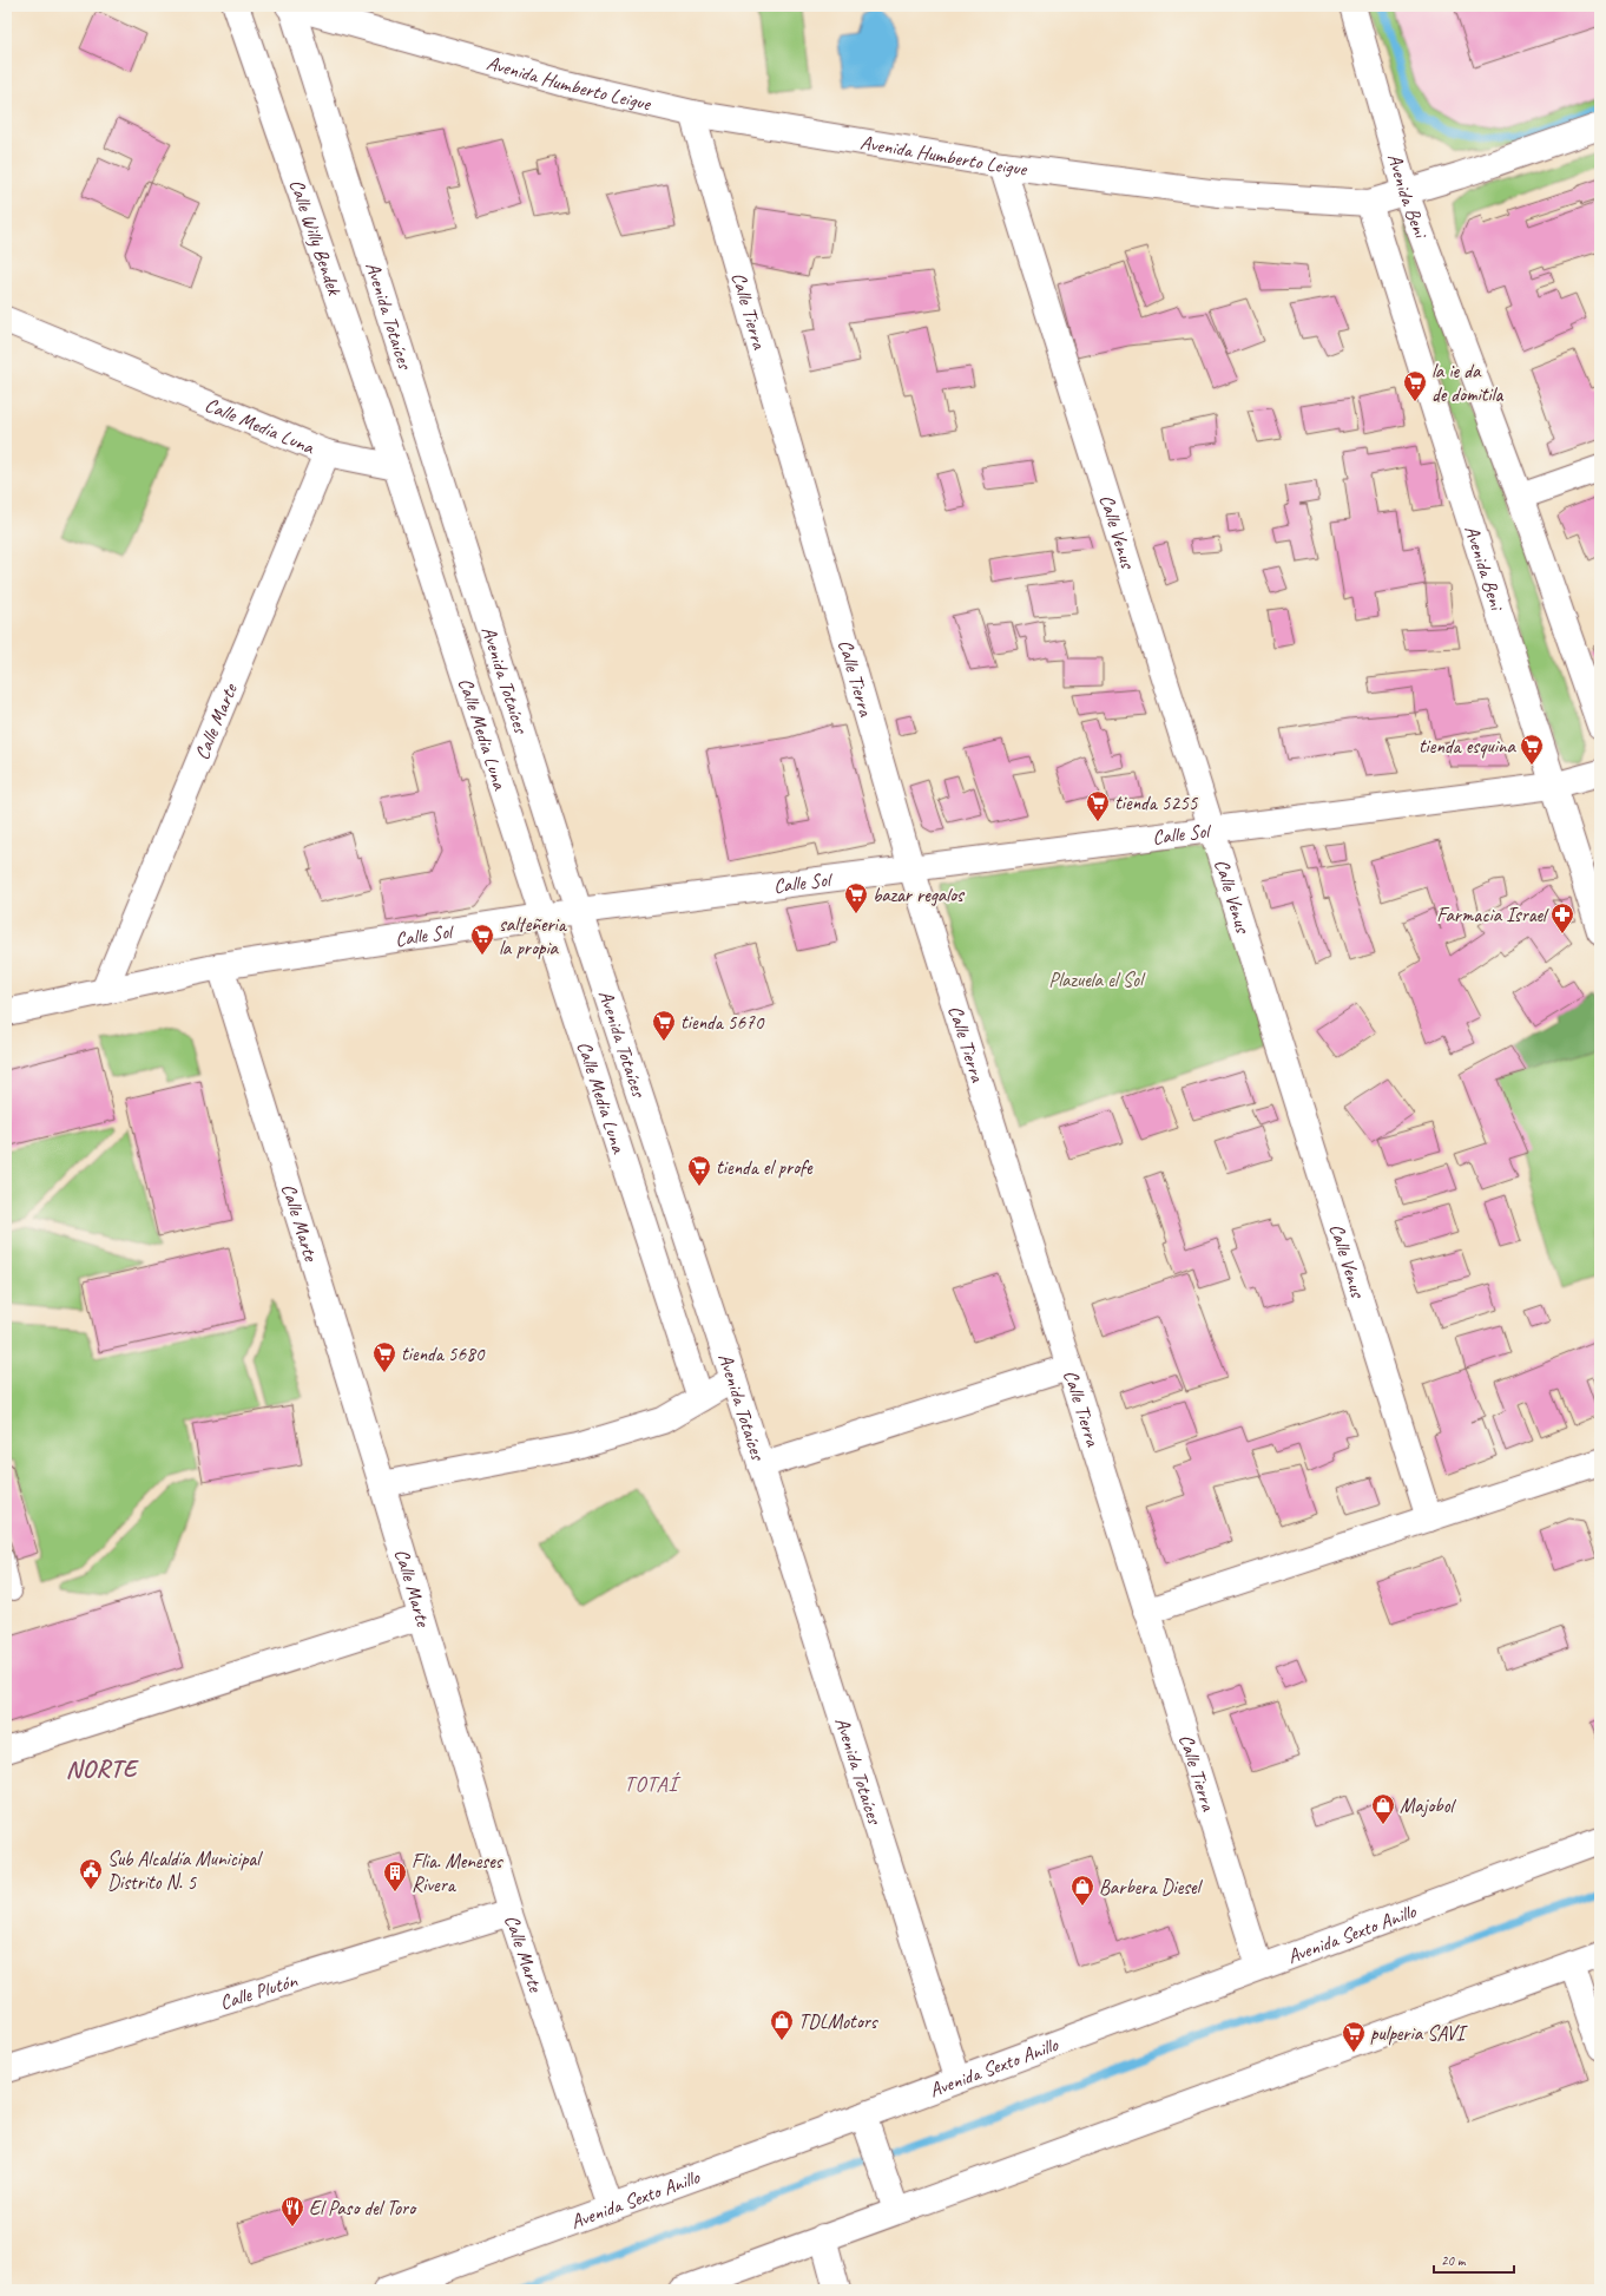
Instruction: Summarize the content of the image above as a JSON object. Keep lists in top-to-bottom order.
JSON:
{
  "streets": {
    "street": [
      "Avenida Humberto Leigue",
      "Avenida Beni",
      "Calle Willy Bendek",
      "Calle Tierra",
      "Avenida Totaíces",
      "Calle Media Luna",
      "Calle Venus",
      "Calle Marte",
      "Calle Sol",
      "Avenida Sexto Anillo",
      "Calle Plutón"
    ]
  },
  "crossings": [
    ["Avenida Humberto Leigue", "Avenida Beni"],
    ["Avenida Humberto Leigue", "Calle Tierra"],
    ["Avenida Humberto Leigue", "Avenida Totaíces"],
    ["Avenida Humberto Leigue", "Calle Venus"],
    ["Avenida Beni", "Calle Sol"],
    ["Calle Willy Bendek", "Calle Media Luna"],
    ["Calle Tierra", "Calle Sol"],
    ["Calle Tierra", "Avenida Sexto Anillo"],
    ["Avenida Totaíces", "Calle Sol"],
    ["Avenida Totaíces", "Avenida Sexto Anillo"],
    ["Calle Media Luna", "Calle Marte"],
    ["Calle Media Luna", "Calle Sol"],
    ["Calle Venus", "Calle Sol"],
    ["Calle Marte", "Calle Sol"],
    ["Calle Marte", "Avenida Sexto Anillo"],
    ["Calle Marte", "Calle Plutón"]
  ],
  "districts": ["NORTE", "TOTAÍ"],
  "parks": ["Plazuela el Sol"],
  "places": {
    "supermarket": [
      "la ie da de domitila",
      "tienda esquina",
      "tienda 5255",
      "bazar regalos",
      "salteñeria la propia",
      "tienda 5670",
      "tienda el profe",
      "tienda 5680",
      "pulperia SAVI"
    ],
    "pharmacy": ["Farmacia Israel"],
    "shop": ["Majobol", "Barbera Diesel", "TDLMotors"],
    "public building": ["Sub Alcaldía Municipal Distrito N. 5"],
    "building": ["Flia. Meneses Rivera"],
    "restaurant": ["El Paso del Toro"]
  },
  "scale_bar": "20 m"
}
